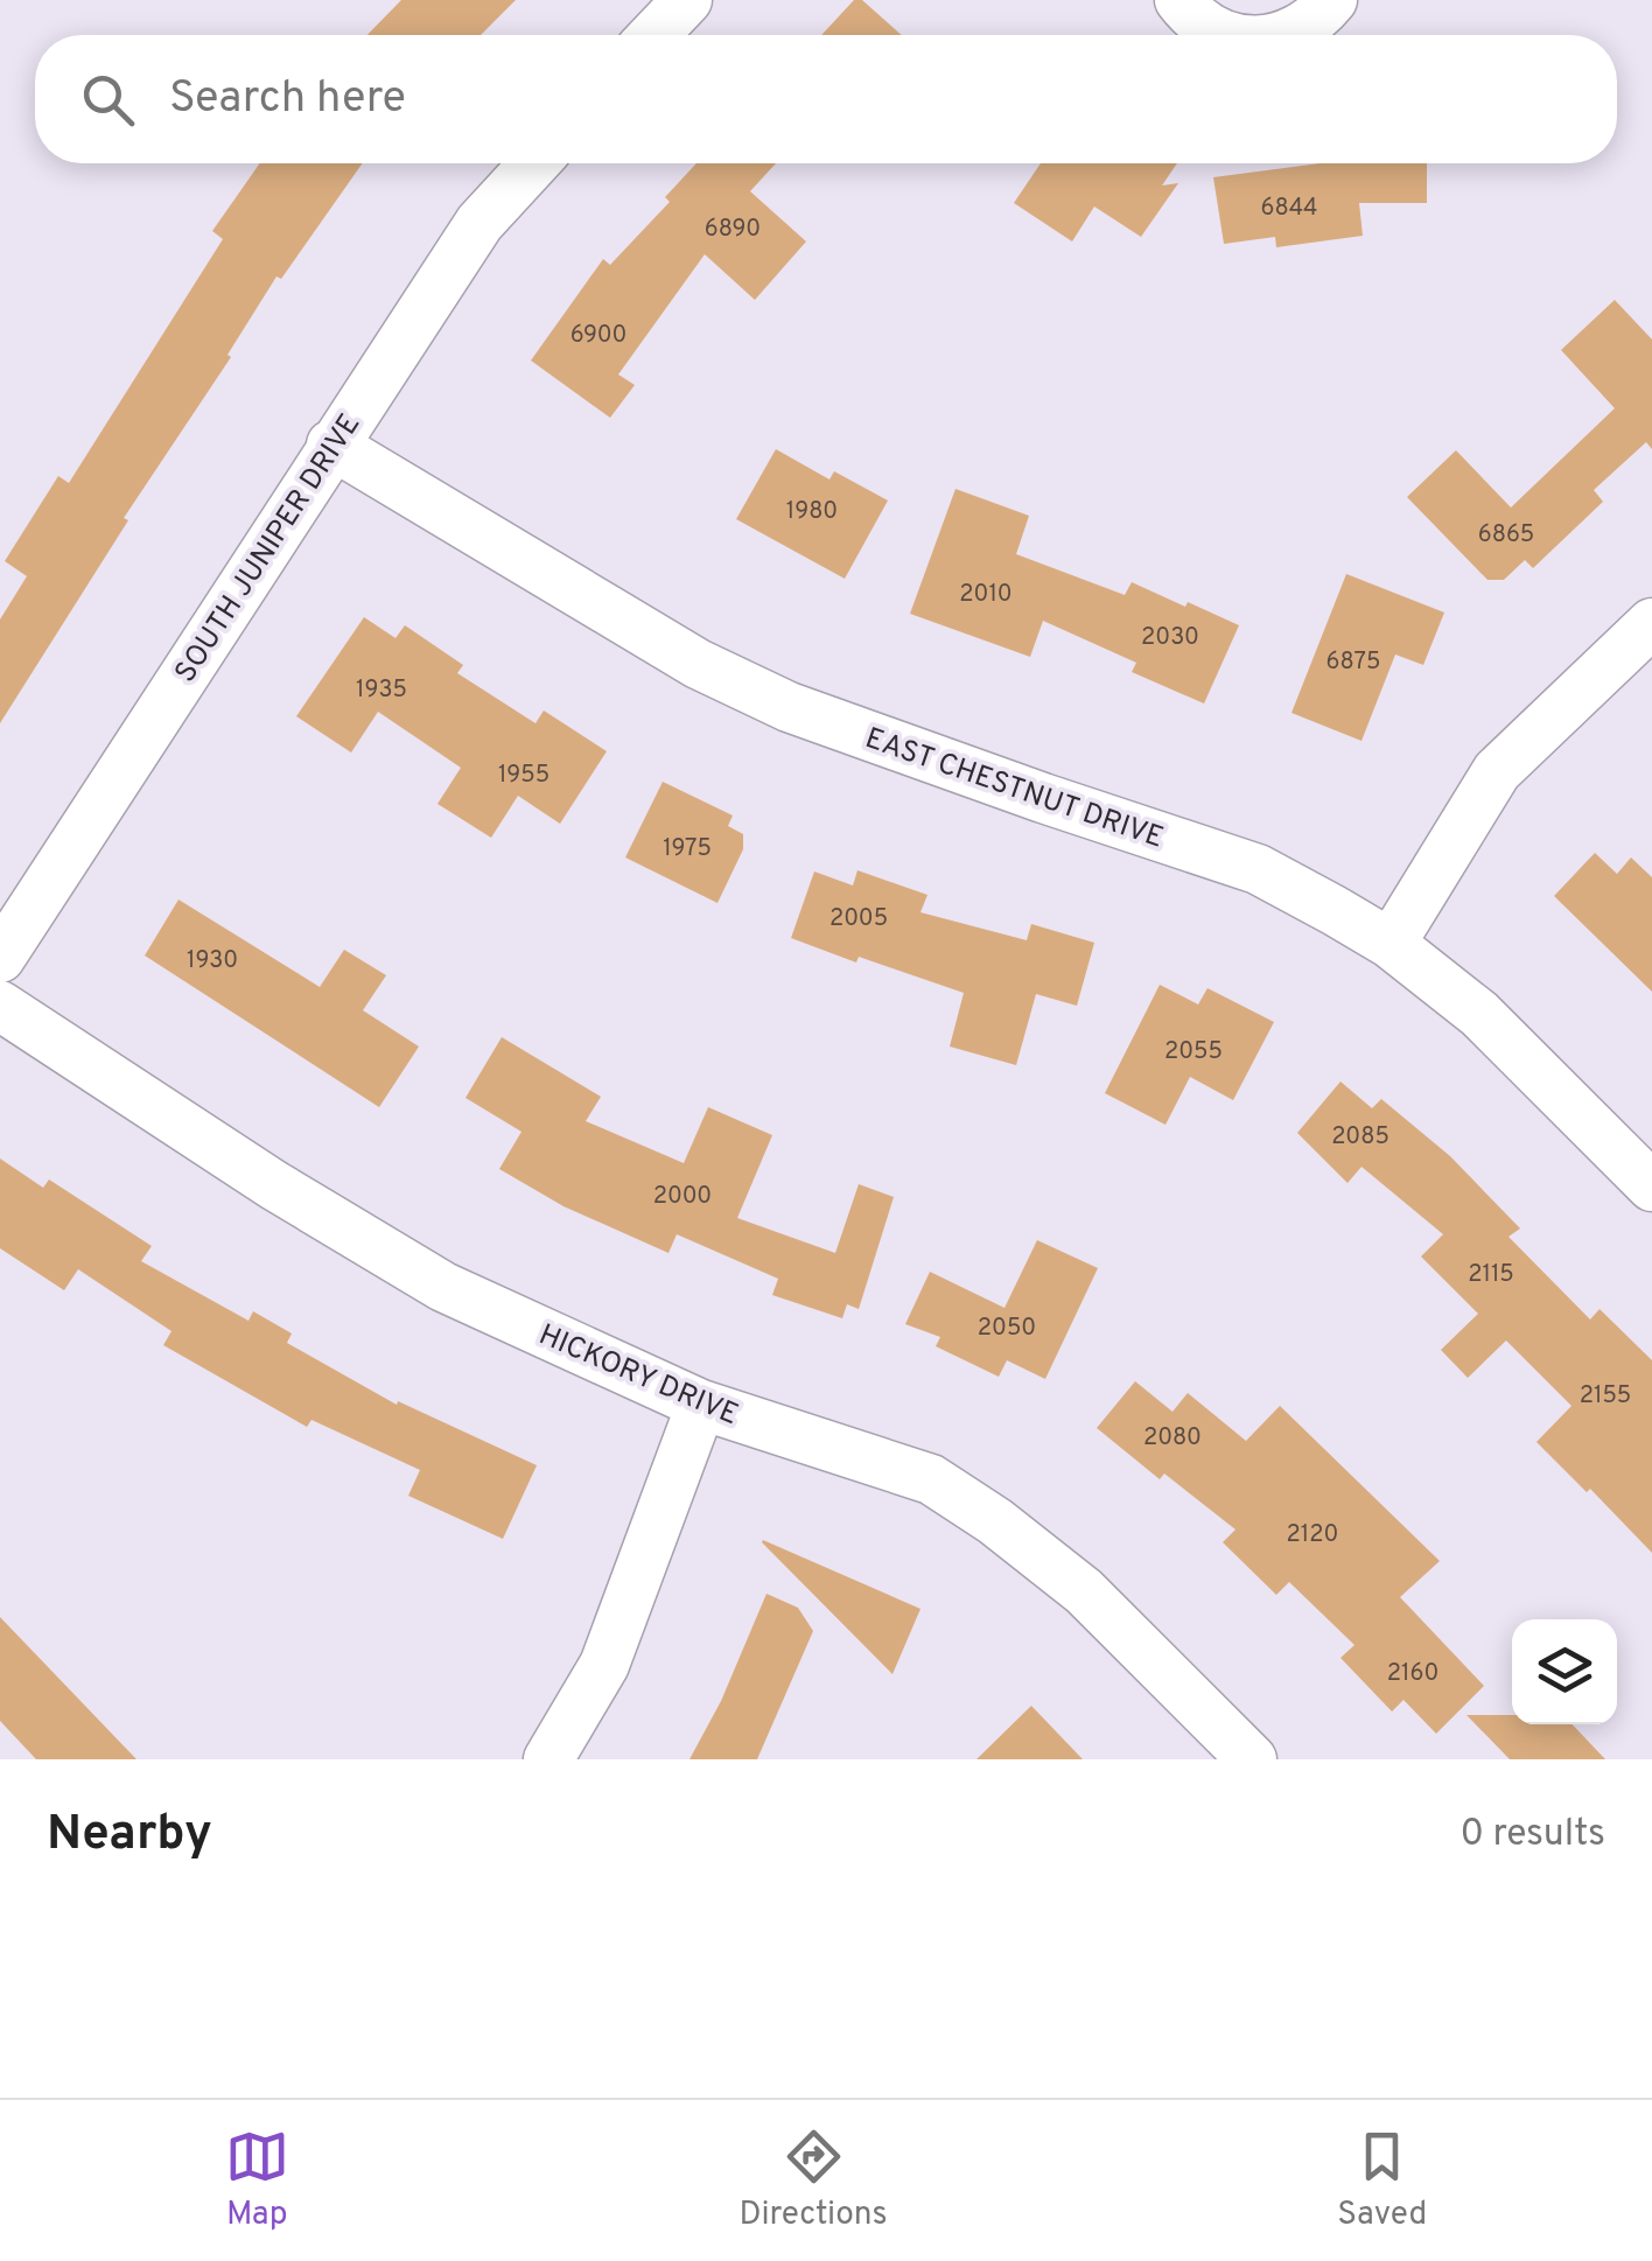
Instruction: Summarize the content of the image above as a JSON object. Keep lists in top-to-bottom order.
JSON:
{
  "streets": {
    "street": ["SOUTH JUNIPER DRIVE", "EAST CHESTNUT DRIVE", "HICKORY DRIVE"]
  },
  "crossings": [
    ["SOUTH JUNIPER DRIVE", "EAST CHESTNUT DRIVE"]
  ],
  "house_numbers": [
    "6844",
    "6890",
    "6900",
    "1980",
    "6865",
    "2010",
    "2030",
    "6875",
    "1935",
    "1955",
    "1975",
    "2005",
    "1930",
    "2055",
    "2085",
    "2000",
    "2115",
    "2050",
    "2155",
    "2080",
    "2120",
    "2160"
  ],
  "page": {
    "search": "Search here",
    "heading": ["Nearby", "0 results"],
    "nav": ["Map", "Directions", "Saved"]
  }
}
